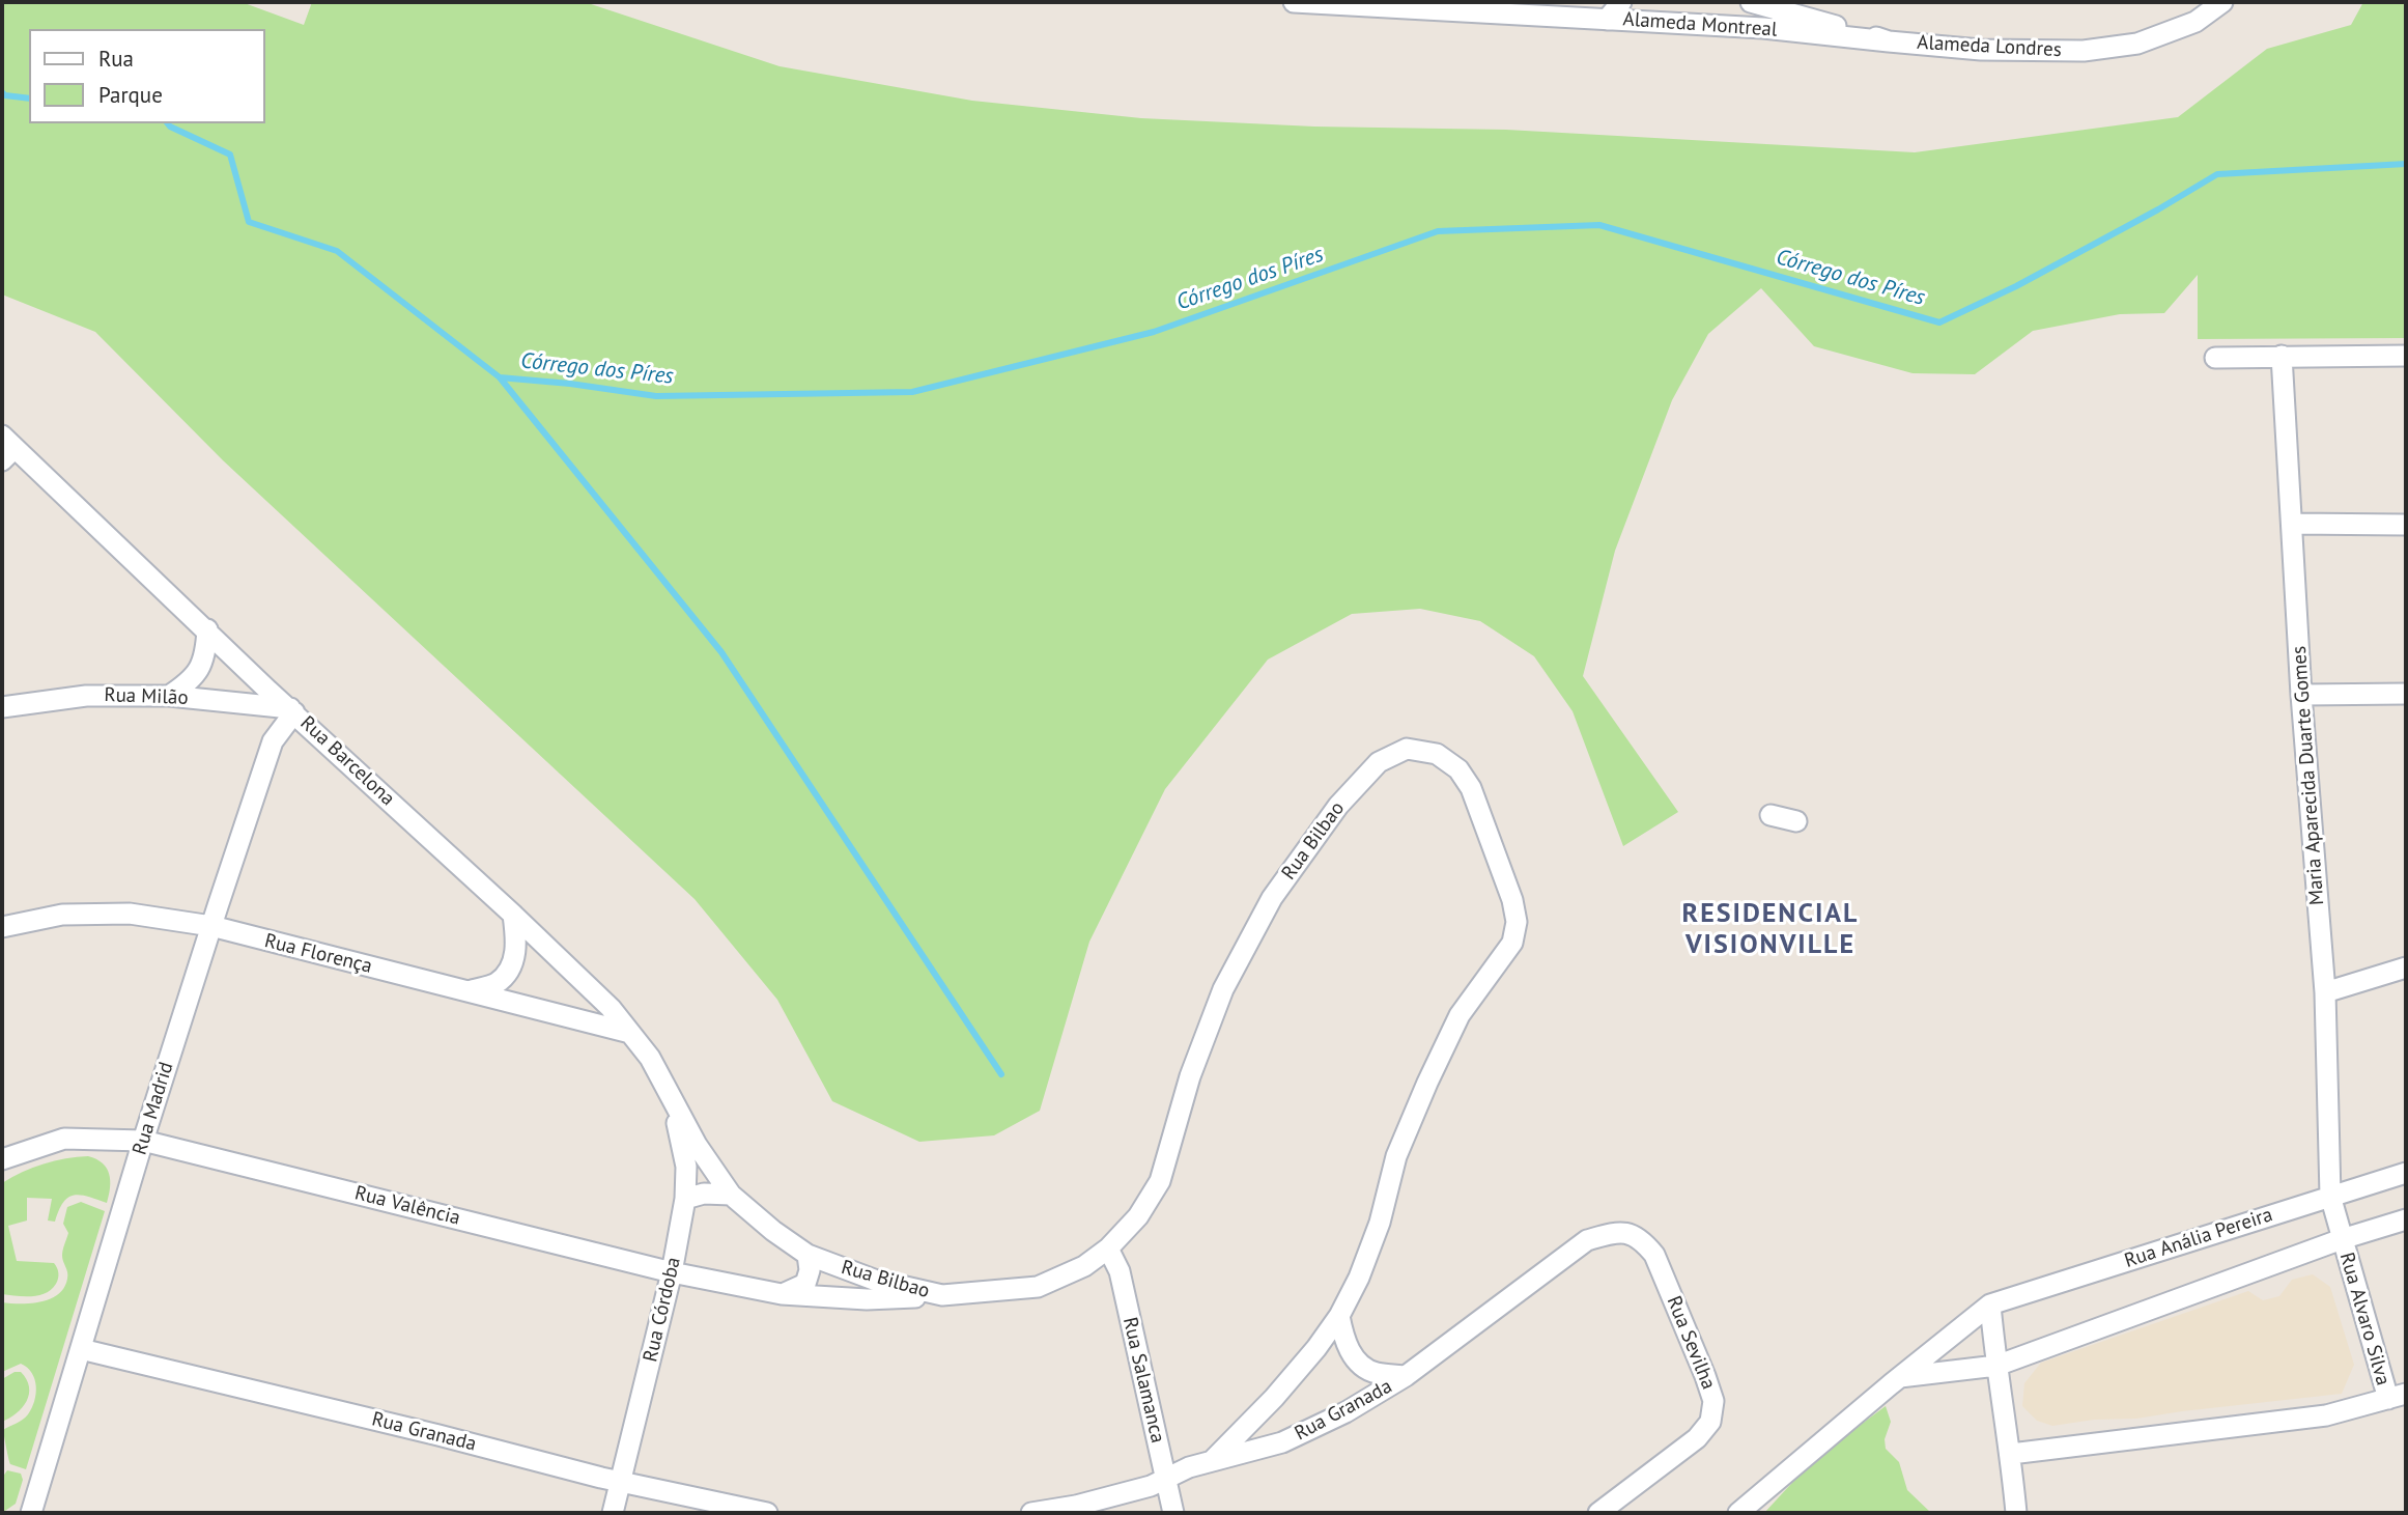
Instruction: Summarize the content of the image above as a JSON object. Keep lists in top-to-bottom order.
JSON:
{
  "streets": {
    "street": [
      "Alameda Montreal",
      "Alameda Londres",
      "Rua Milão",
      "Rua Barcelona",
      "Maria Aparecida Duarte Gomes",
      "Rua Bilbao",
      "Rua Florença",
      "Rua Madrid",
      "Rua Valência",
      "Rua Anália Pereira",
      "Rua Córdoba",
      "Rua Alvaro Silva",
      "Rua Sevilha",
      "Rua Salamanca",
      "Rua Granada"
    ]
  },
  "crossings": [
    ["Alameda Montreal", "Alameda Londres"],
    ["Rua Milão", "Rua Barcelona"],
    ["Rua Milão", "Rua Madrid"],
    ["Rua Barcelona", "Rua Bilbao"],
    ["Rua Barcelona", "Rua Florença"],
    ["Rua Barcelona", "Rua Madrid"],
    ["Rua Barcelona", "Rua Córdoba"],
    ["Maria Aparecida Duarte Gomes", "Rua Anália Pereira"],
    ["Maria Aparecida Duarte Gomes", "Rua Alvaro Silva"],
    ["Rua Bilbao", "Rua Valência"],
    ["Rua Bilbao", "Rua Córdoba"],
    ["Rua Bilbao", "Rua Salamanca"],
    ["Rua Bilbao", "Rua Granada"],
    ["Rua Florença", "Rua Madrid"],
    ["Rua Madrid", "Rua Valência"],
    ["Rua Madrid", "Rua Granada"],
    ["Rua Valência", "Rua Córdoba"],
    ["Rua Anália Pereira", "Rua Alvaro Silva"],
    ["Rua Córdoba", "Rua Granada"],
    ["Rua Sevilha", "Rua Granada"],
    ["Rua Salamanca", "Rua Granada"]
  ],
  "districts": ["RESIDENCIAL VISIONVILLE"],
  "water": ["Córrego dos Píres"],
  "legend": ["Rua", "Parque"]
}
